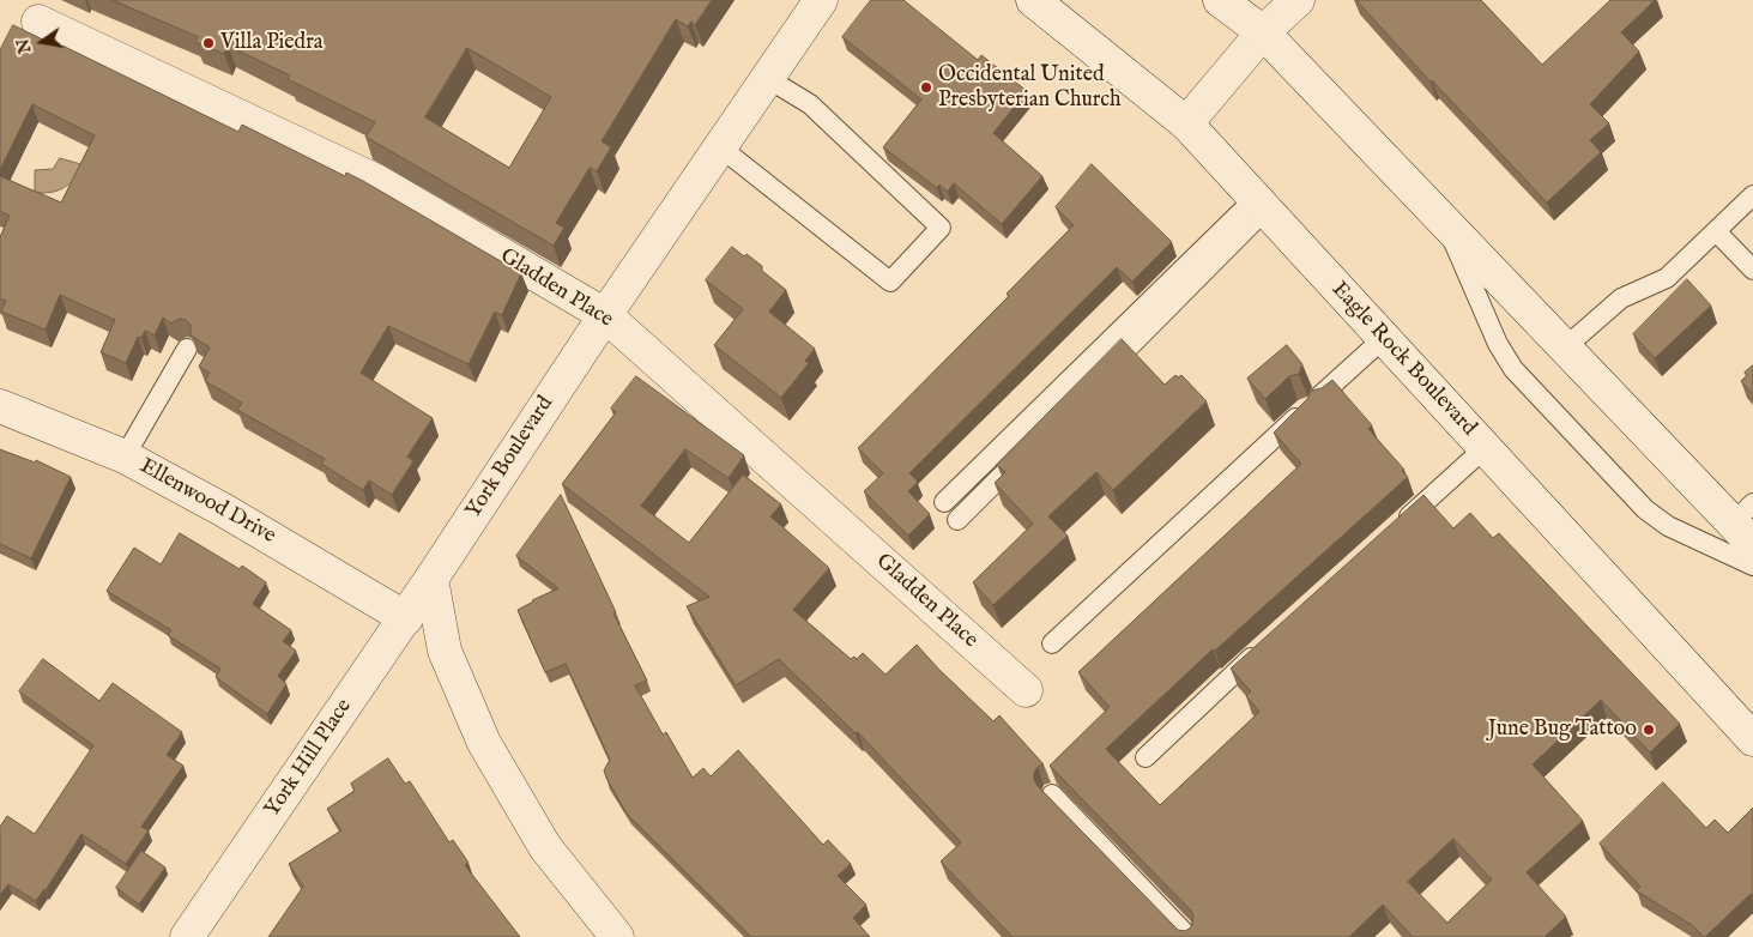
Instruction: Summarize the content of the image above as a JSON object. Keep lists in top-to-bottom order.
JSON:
{
  "streets": {
    "street": [
      "Gladden Place",
      "Eagle Rock Boulevard",
      "York Boulevard",
      "Ellenwood Drive",
      "York Hill Place"
    ]
  },
  "crossings": [
    ["Gladden Place", "York Boulevard"],
    ["York Boulevard", "York Hill Place"],
    ["Ellenwood Drive", "York Hill Place"]
  ],
  "places": ["Villa Piedra", "Occidental United Presbyterian Church", "June Bug Tattoo"],
  "north": "left"
}
